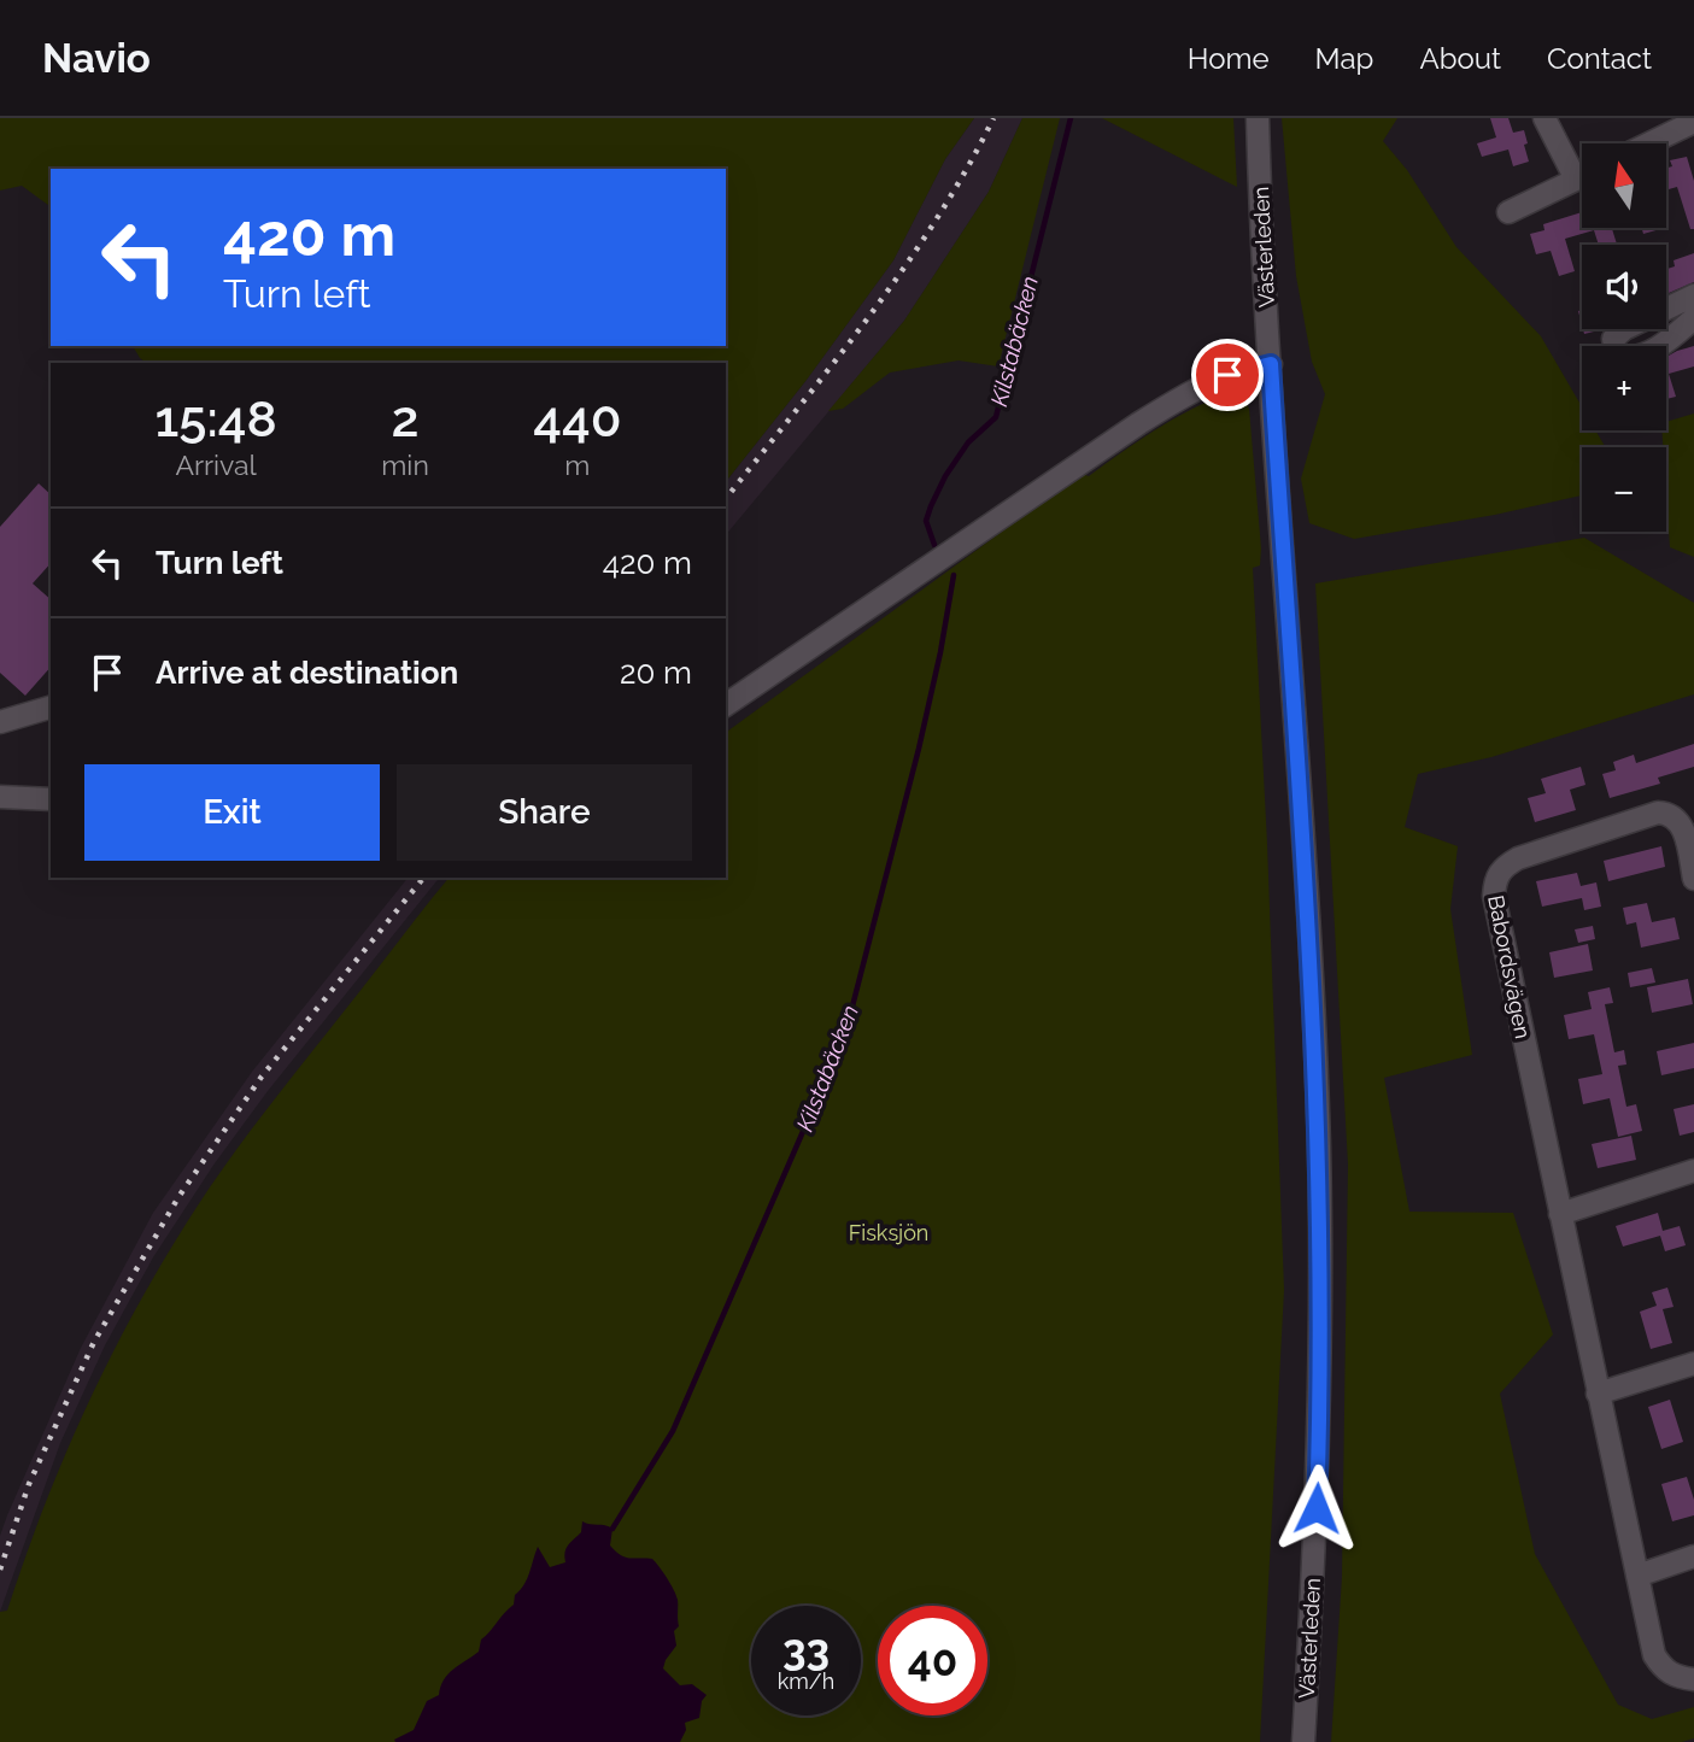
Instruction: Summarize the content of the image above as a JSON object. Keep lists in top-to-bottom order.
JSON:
{
  "streets": {
    "street": ["Västerleden", "Babordsvägen"]
  },
  "water": ["Kilstabäcken"],
  "parks": ["Fisksjön"],
  "north": "top",
  "page": {
    "header": "Navio",
    "nav": [
      "Home",
      "Map",
      "About",
      "Contact"
    ],
    "map_buttons": ["+", "−"],
    "turn": ["420 m", "Turn left"],
    "eta": [
      "15:48",
      "Arrival",
      "2",
      "min",
      "440",
      "m"
    ],
    "list": [
      {
        "name": "Turn left",
        "value": "420 m"
      },
      {
        "name": "Arrive at destination",
        "value": "20 m"
      }
    ],
    "buttons": ["Exit", "Share"],
    "speed": "33 km/h",
    "limit": "40"
  }
}
